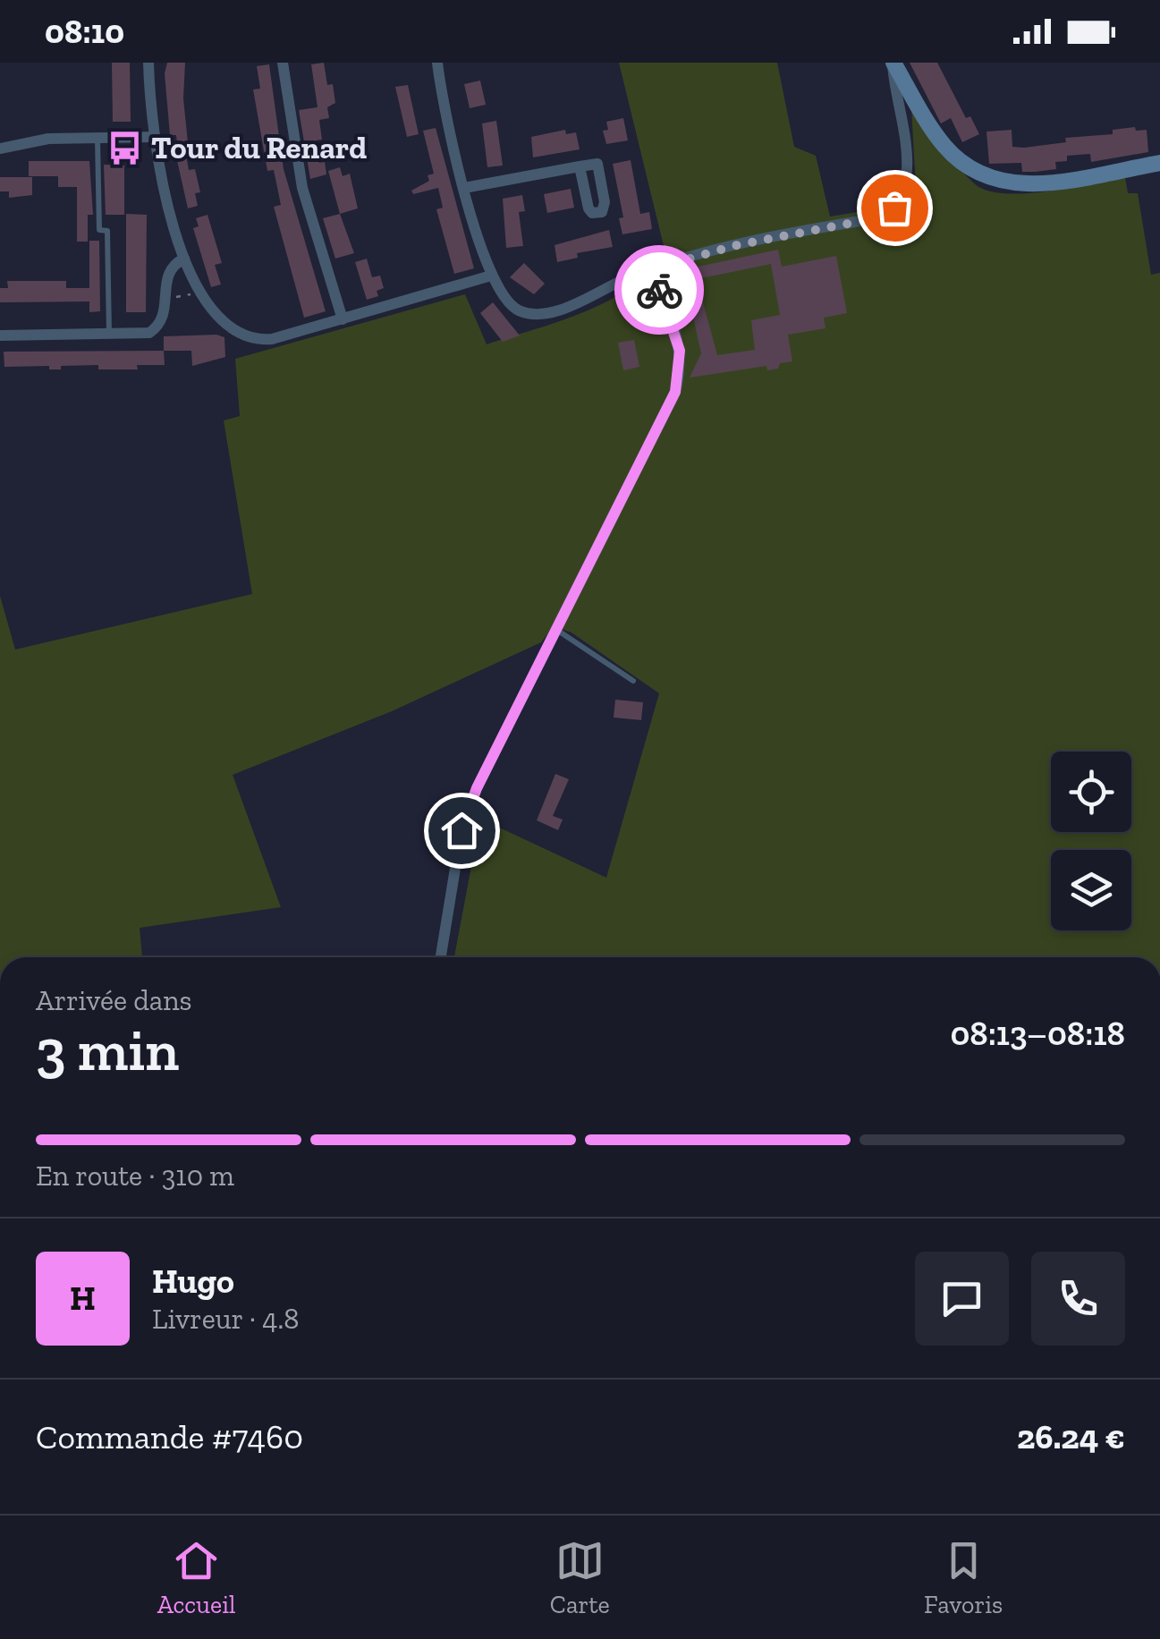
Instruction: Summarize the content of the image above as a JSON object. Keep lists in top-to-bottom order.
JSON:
{
  "places": {
    "bus stop": ["Tour du Renard"]
  },
  "page": {
    "status": "08:10",
    "heading": ["3 min", "Arrivée dans", "08:13–08:18"],
    "panel": [
      "Hugo",
      "Livreur · 4.8",
      "Commande #7460",
      "26.24 €"
    ],
    "bar": "En route · 310 m",
    "round": "H",
    "tabs": ["Accueil", "Carte", "Favoris"]
  }
}
